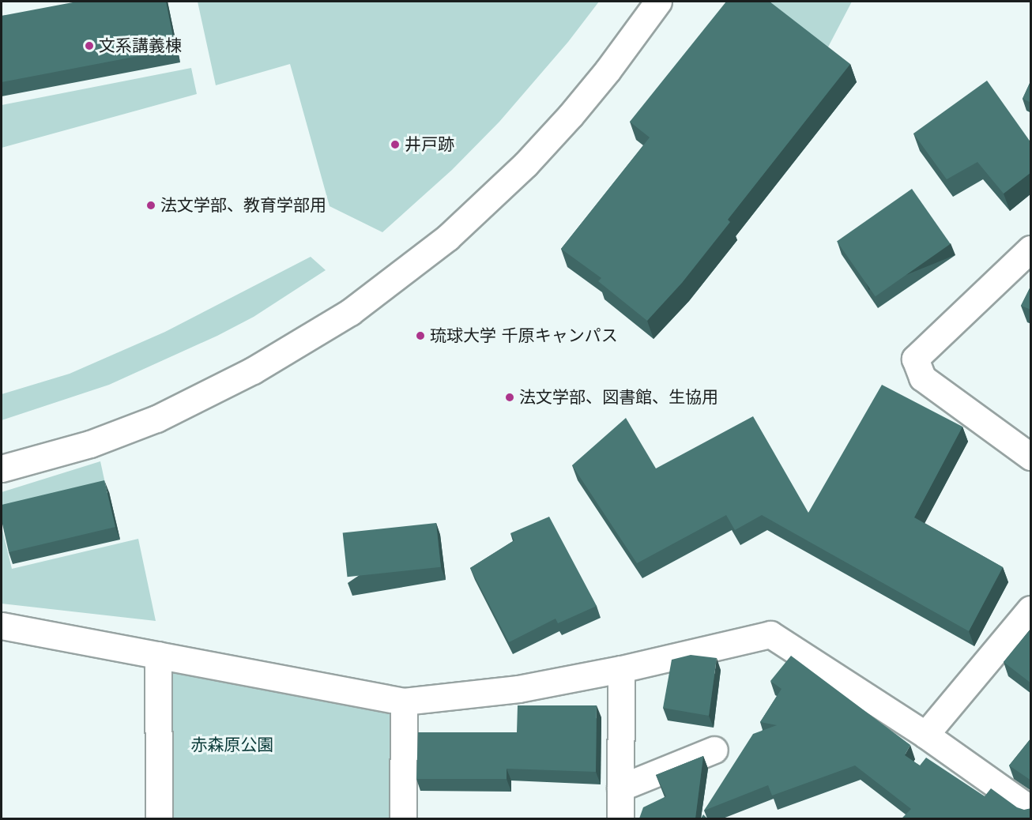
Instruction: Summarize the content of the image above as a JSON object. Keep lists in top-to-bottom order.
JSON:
{
  "parks": ["赤森原公園"],
  "places": [
    "文系講義棟",
    "井戸跡",
    "法文学部、教育学部用",
    "琉球大学 千原キャンパス",
    "法文学部、図書館、生協用"
  ]
}
